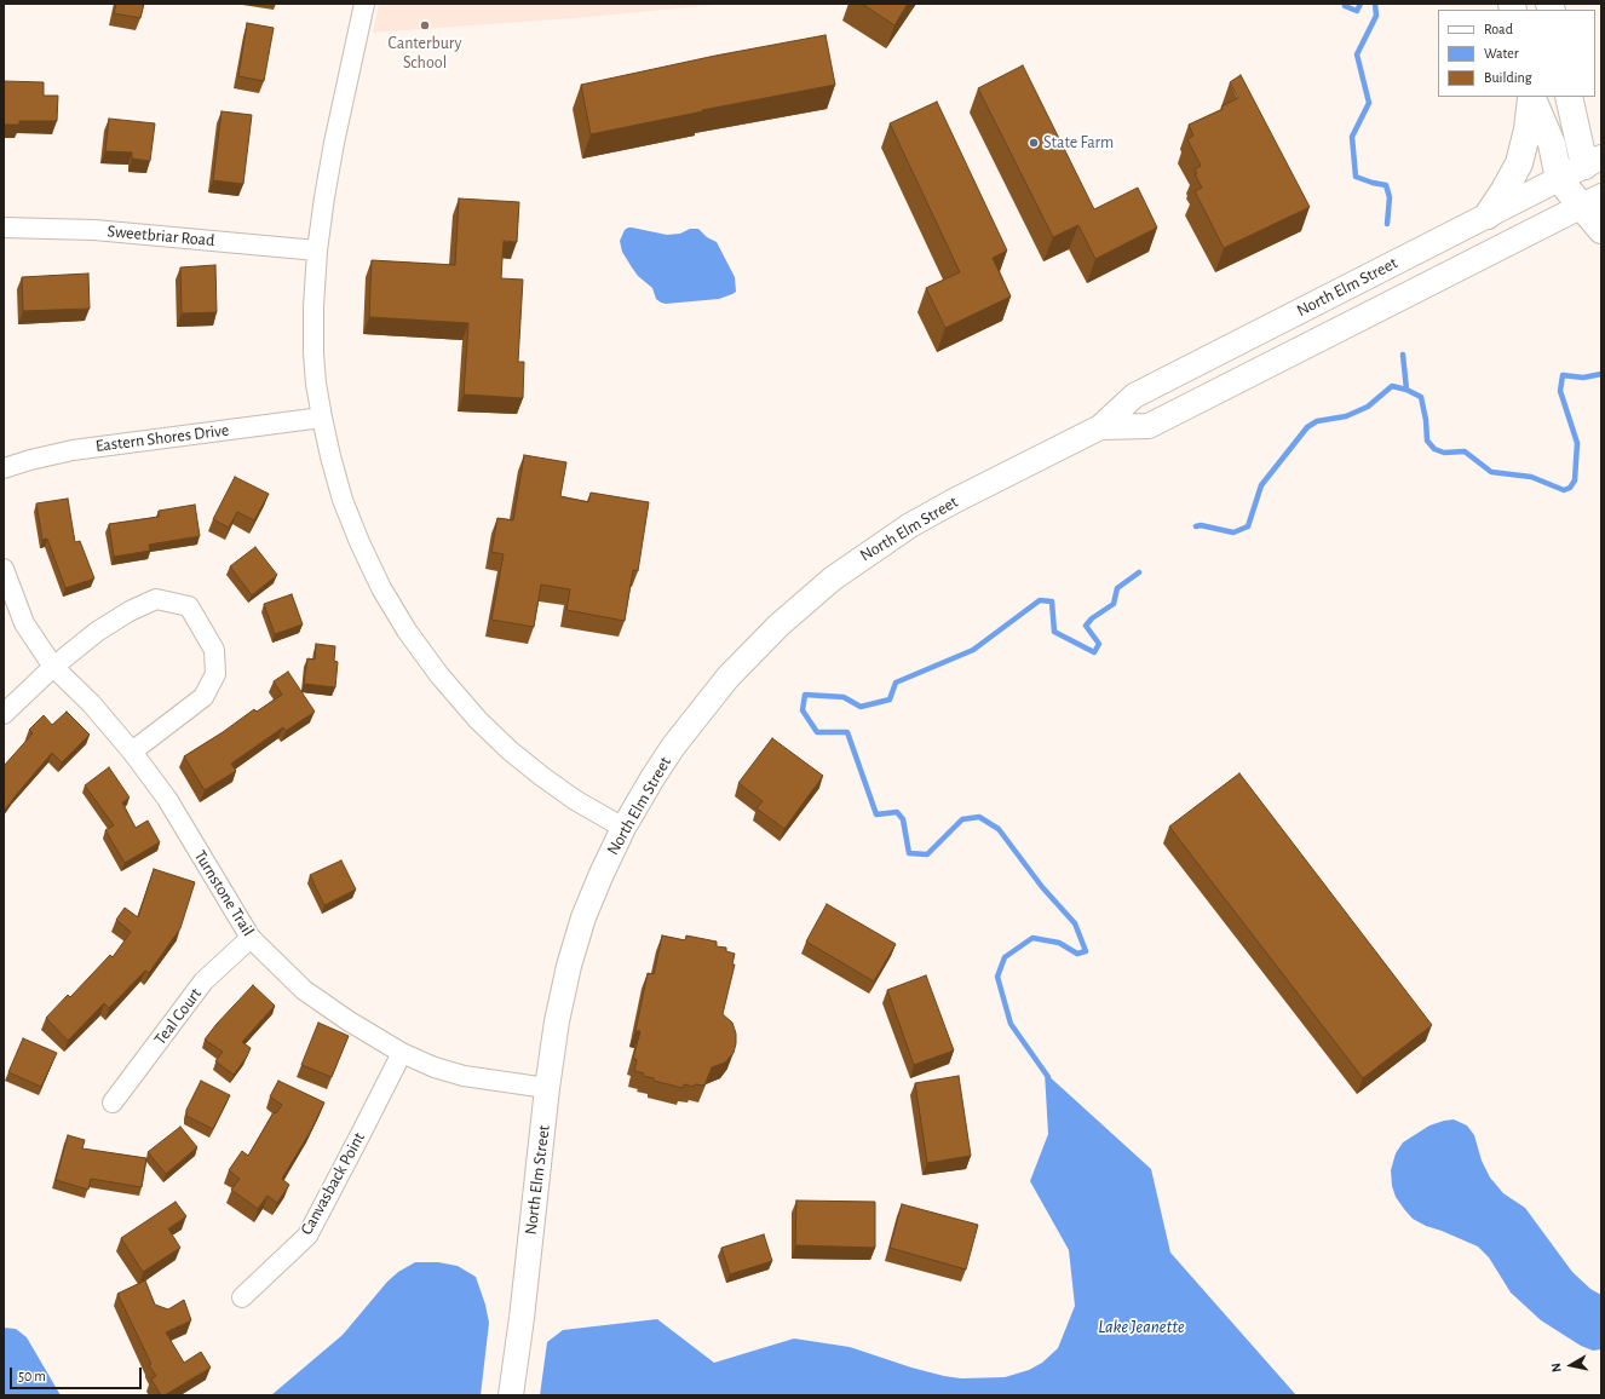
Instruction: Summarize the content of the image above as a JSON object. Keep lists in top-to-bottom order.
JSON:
{
  "streets": {
    "main road": ["North Elm Street"],
    "street": [
      "Sweetbriar Road",
      "Eastern Shores Drive",
      "Turnstone Trail",
      "Teal Court",
      "Canvasback Point"
    ]
  },
  "crossings": [
    ["North Elm Street", "Turnstone Trail"],
    ["Turnstone Trail", "Teal Court"],
    ["Turnstone Trail", "Canvasback Point"]
  ],
  "water": ["Lake Jeanette"],
  "places": ["Canterbury School", "State Farm"],
  "legend": ["Road", "Water", "Building"],
  "scale_bar": "50 m",
  "north": "left"
}
